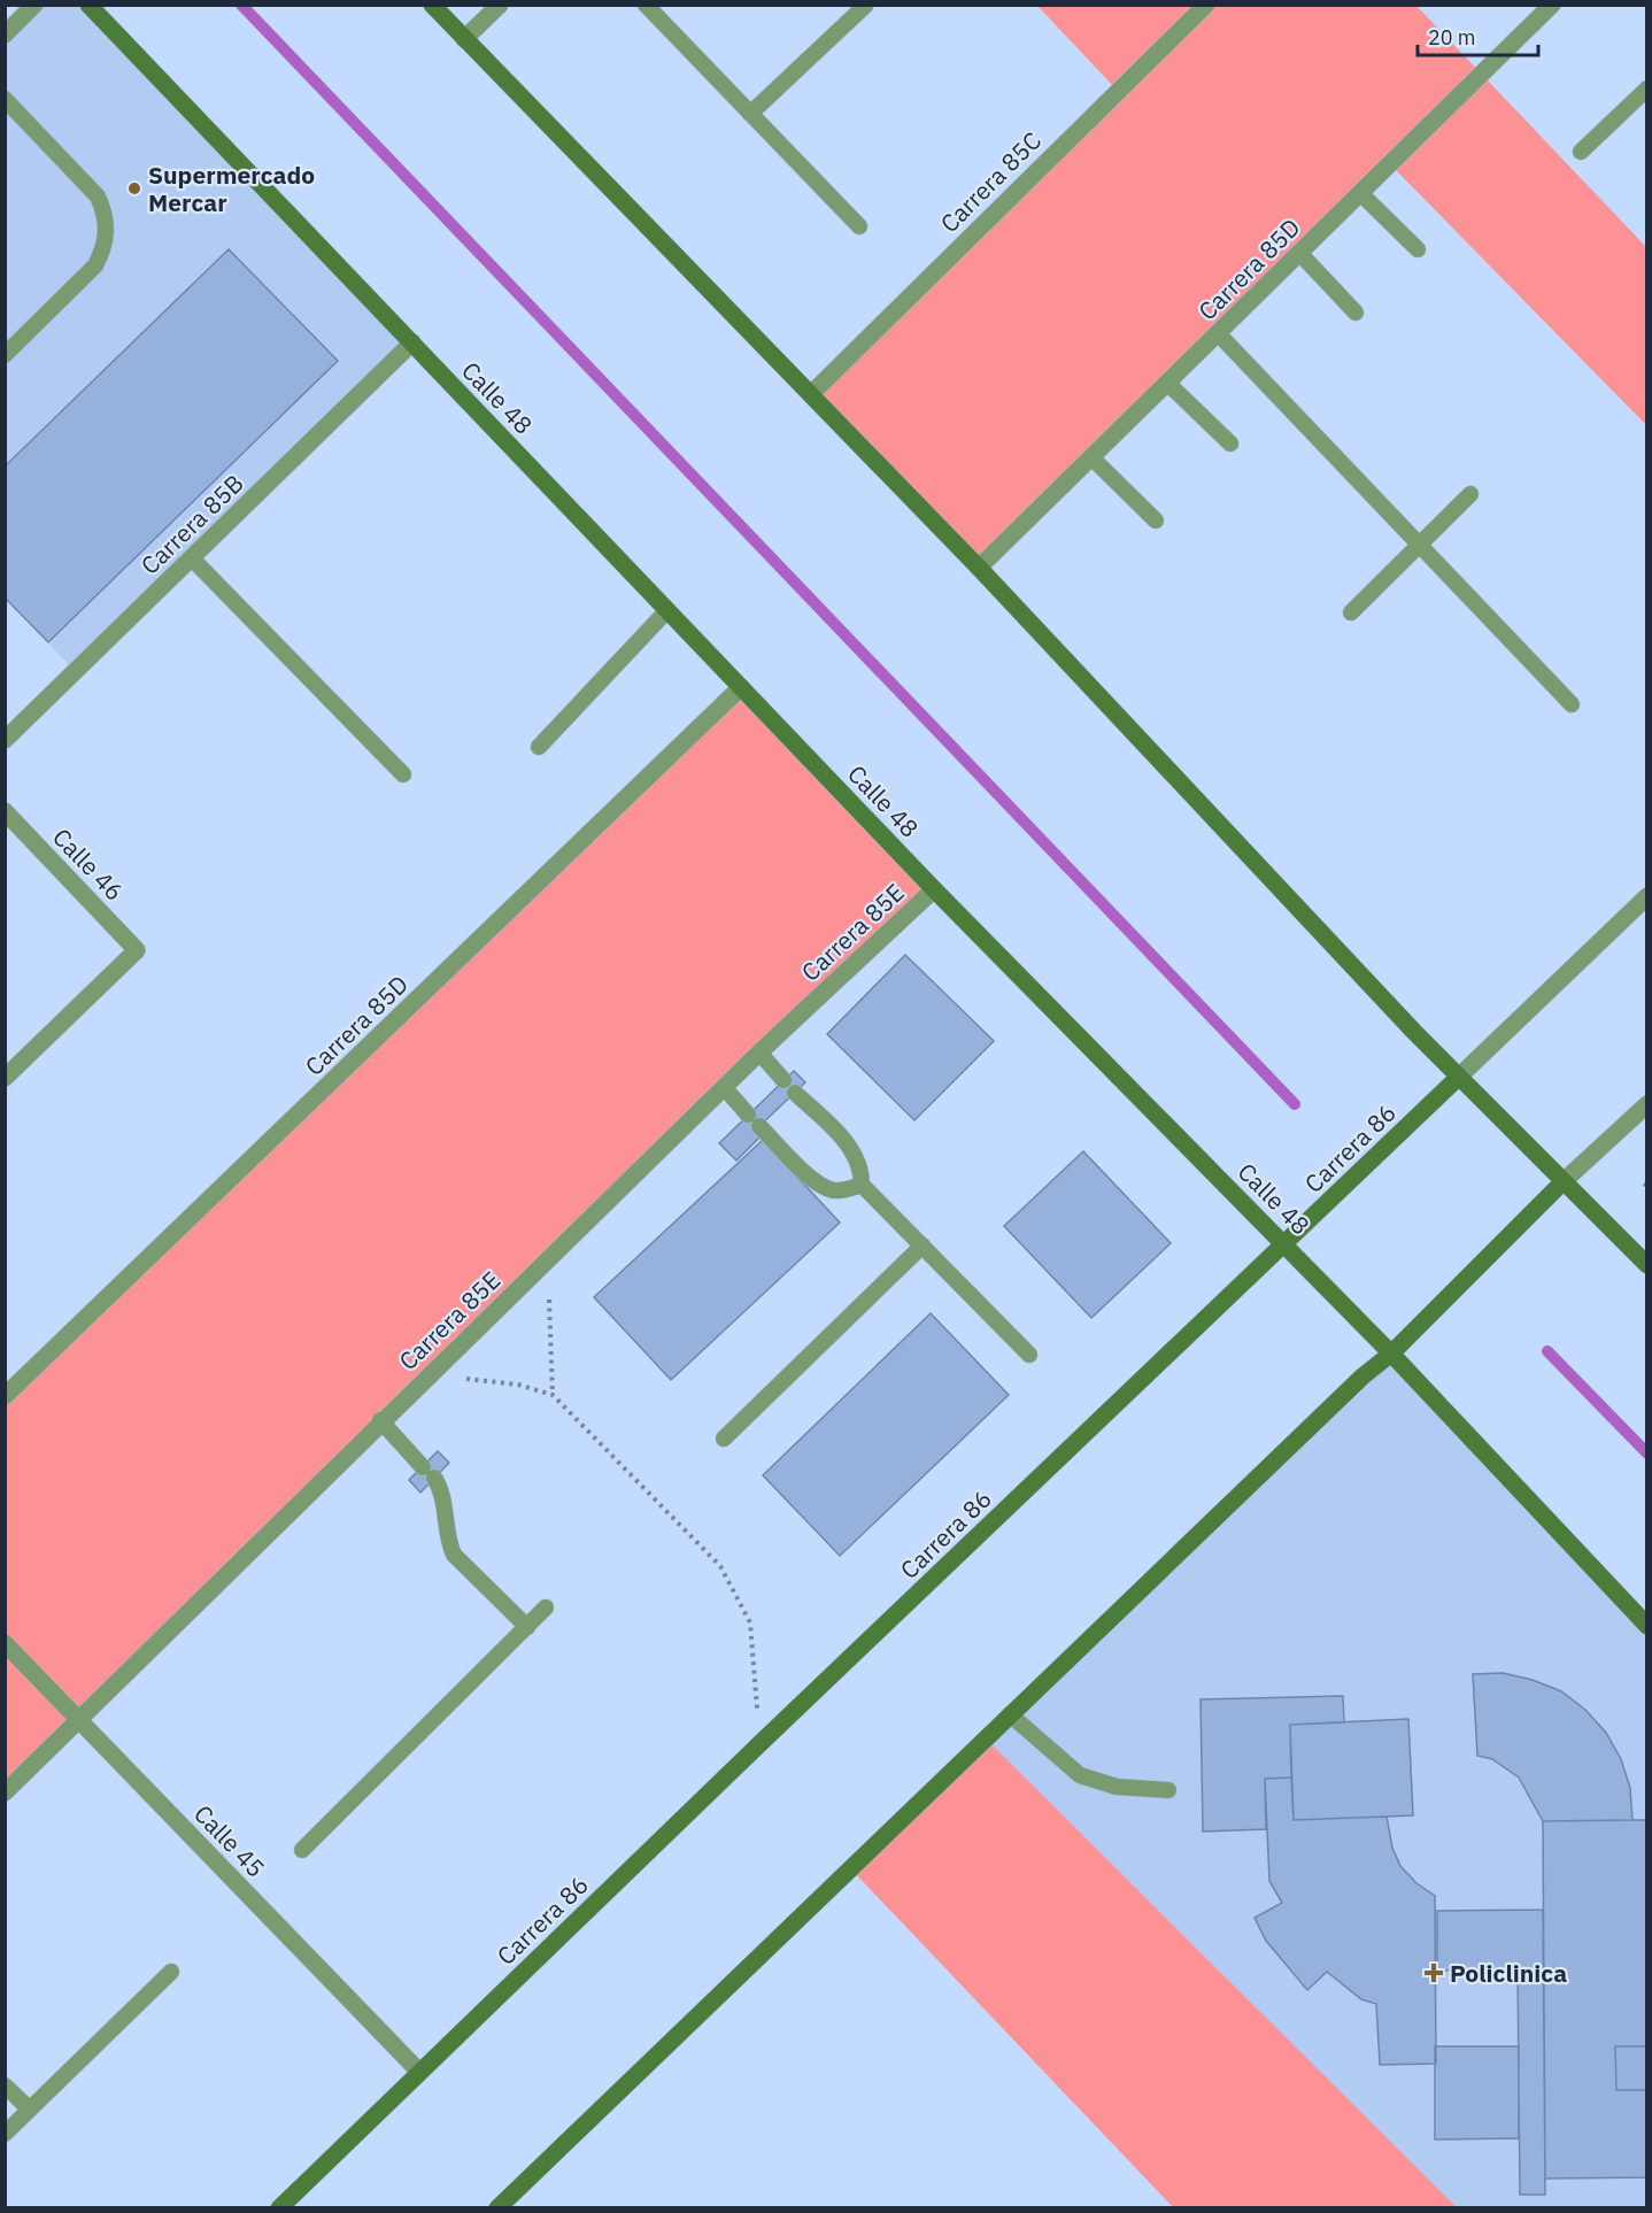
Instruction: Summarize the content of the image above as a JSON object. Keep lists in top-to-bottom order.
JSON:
{
  "streets": {
    "main road": ["Calle 48", "Carrera 86"],
    "street": [
      "Carrera 85C",
      "Carrera 85D",
      "Carrera 85B",
      "Calle 46",
      "Carrera 85E",
      "Calle 45"
    ]
  },
  "crossings": [
    ["Carrera 85D", "Calle 48"],
    ["Calle 48", "Carrera 85B"],
    ["Calle 48", "Carrera 85E"],
    ["Calle 48", "Carrera 86"],
    ["Carrera 85E", "Calle 45"],
    ["Carrera 86", "Calle 45"]
  ],
  "places": {
    "other": ["Supermercado Mercar"],
    "health": ["Policlinica"]
  },
  "scale_bar": "20 m"
}
